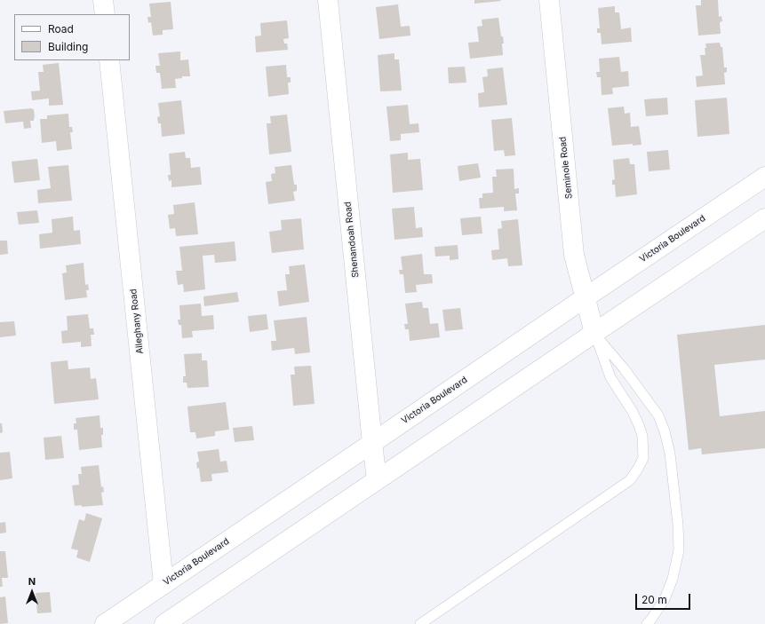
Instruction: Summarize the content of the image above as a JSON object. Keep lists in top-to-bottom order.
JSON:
{
  "streets": {
    "main road": [
      "Seminole Road",
      "Victoria Boulevard",
      "Shenandoah Road",
      "Alleghany Road"
    ]
  },
  "crossings": [
    ["Seminole Road", "Victoria Boulevard"],
    ["Victoria Boulevard", "Shenandoah Road"],
    ["Victoria Boulevard", "Alleghany Road"]
  ],
  "legend": ["Road", "Building"],
  "scale_bar": "20 m",
  "north": "top"
}
